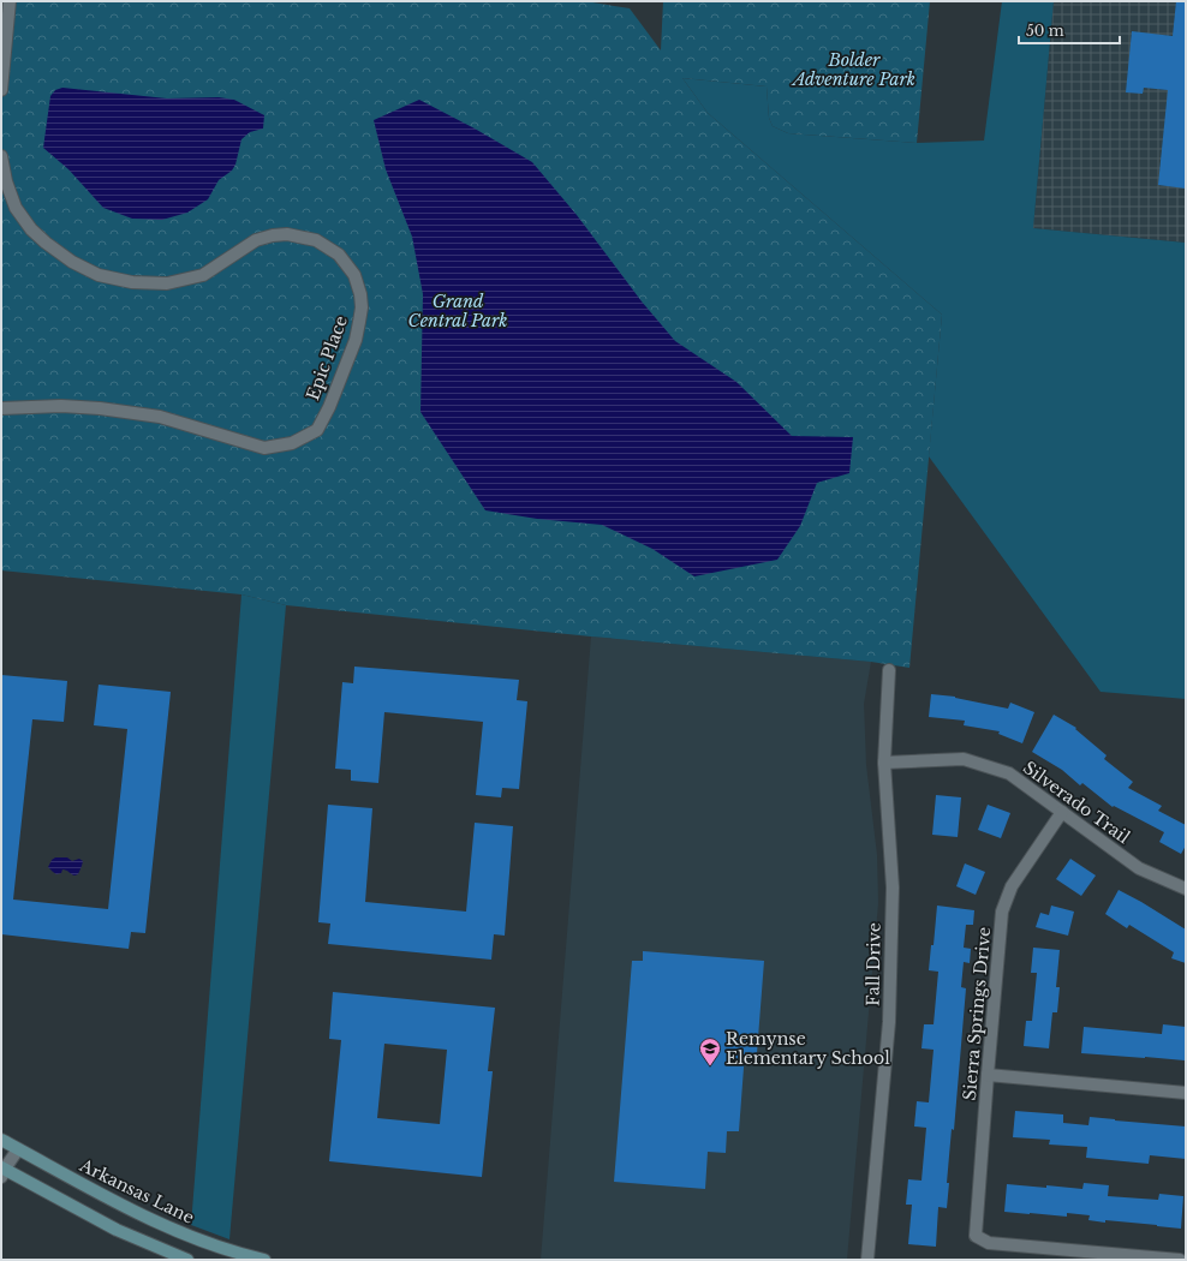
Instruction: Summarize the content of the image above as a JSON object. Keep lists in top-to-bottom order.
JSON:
{
  "streets": {
    "main road": ["Arkansas Lane"],
    "street": [
      "Epic Place",
      "Silverado Trail",
      "Fall Drive",
      "Sierra Springs Drive"
    ]
  },
  "crossings": [
    ["Silverado Trail", "Fall Drive"],
    ["Silverado Trail", "Sierra Springs Drive"]
  ],
  "parks": ["Bolder Adventure Park", "Grand Central Park"],
  "places": {
    "school or university": ["Remynse Elementary School"]
  },
  "scale_bar": "50 m"
}
